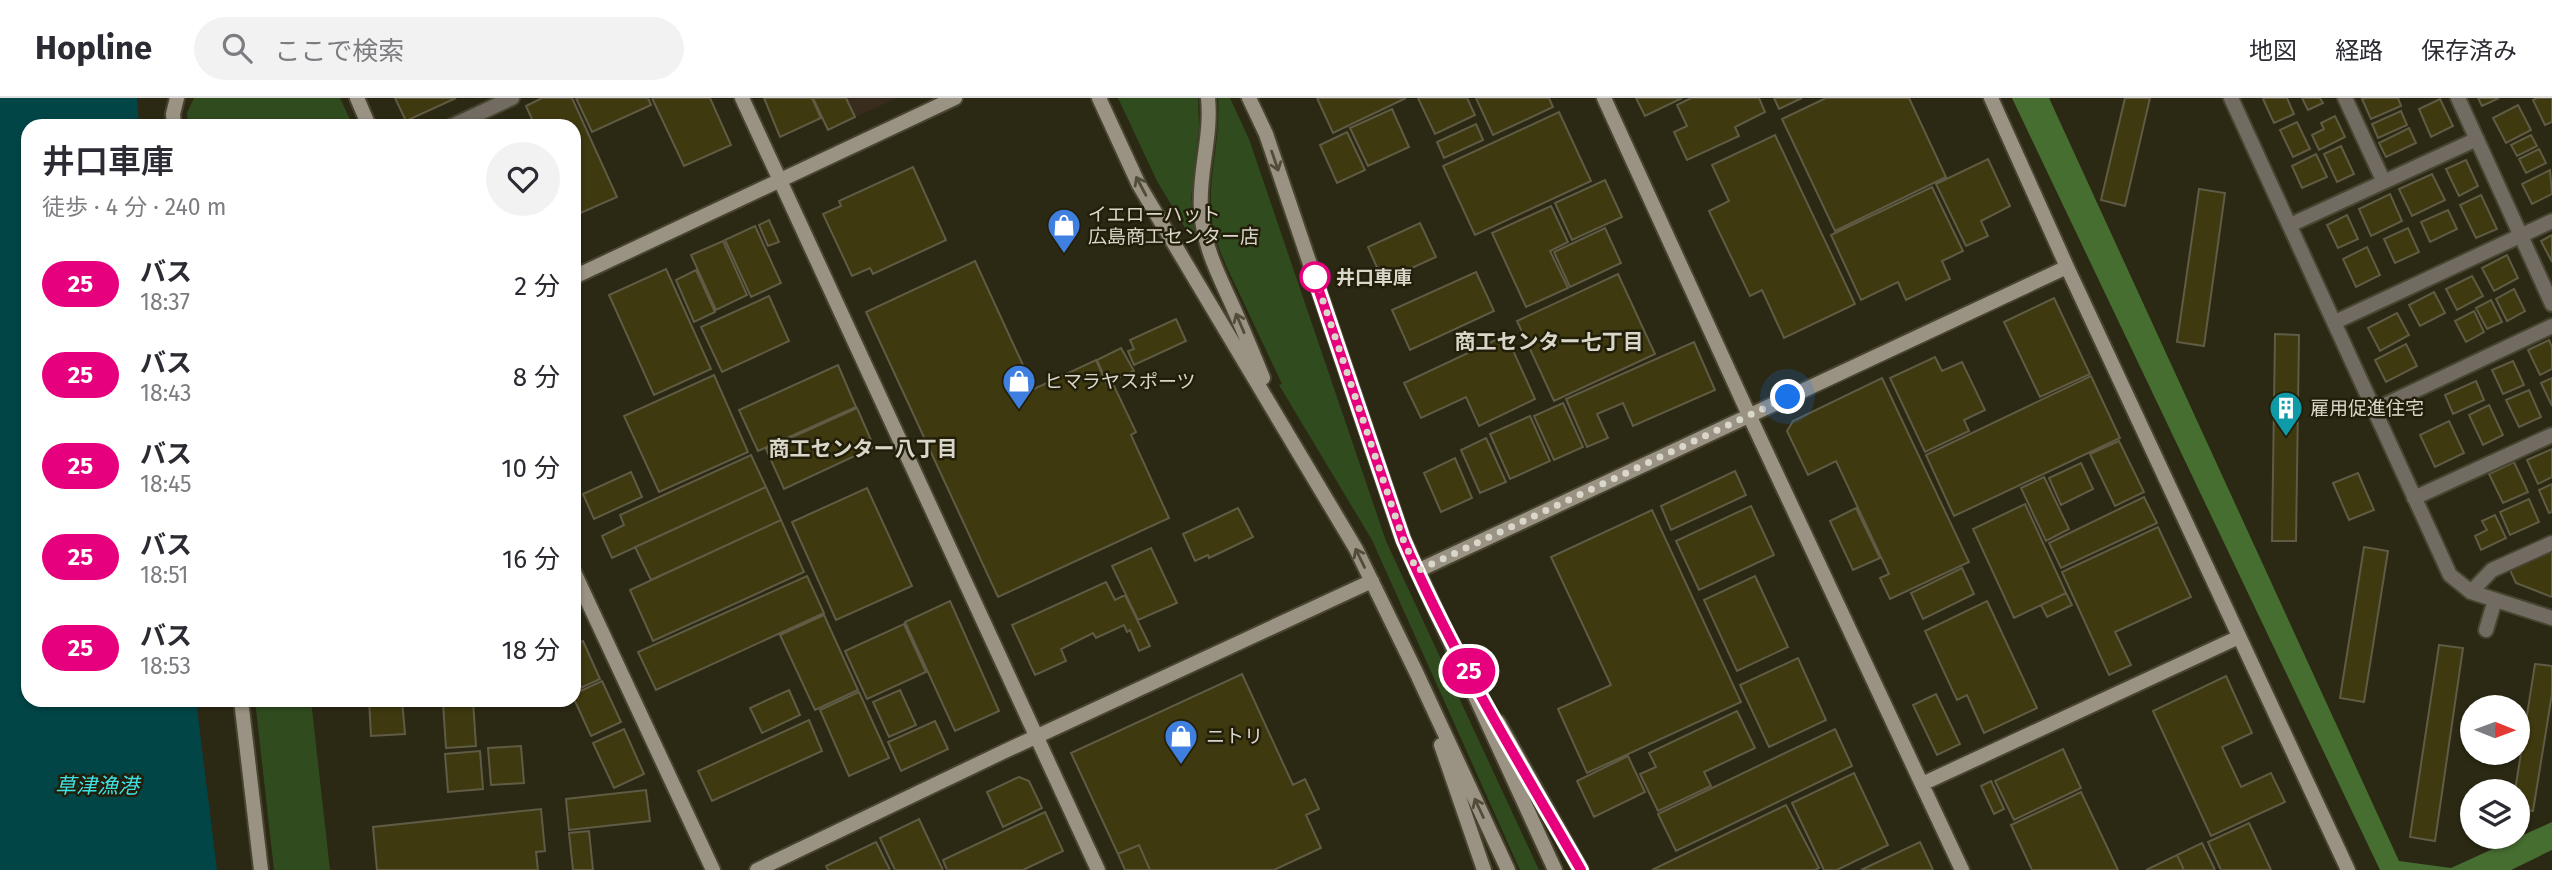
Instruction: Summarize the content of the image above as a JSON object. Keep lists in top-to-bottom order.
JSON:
{
  "districts": ["商工センター七丁目", "商工センター八丁目"],
  "water": ["草津漁港"],
  "places": {
    "shop": ["イエローハット 広島商工センター店", "ヒマラヤスポーツ", "ニトリ"],
    "other": ["井口車庫"],
    "building": ["雇用促進住宅"]
  },
  "lines": ["bus line 25"],
  "north": "right",
  "page": {
    "header": "Hopline",
    "search": "ここで検索",
    "nav": ["地図", "経路", "保存済み"],
    "on_map": "25",
    "heading": ["井口車庫", "徒歩 · 4 分 · 240 m"],
    "list": [
      {
        "mark": "25",
        "name": "バス",
        "note": "18:37",
        "value": "2 分"
      },
      {
        "mark": "25",
        "name": "バス",
        "note": "18:43",
        "value": "8 分"
      },
      {
        "mark": "25",
        "name": "バス",
        "note": "18:45",
        "value": "10 分"
      },
      {
        "mark": "25",
        "name": "バス",
        "note": "18:51",
        "value": "16 分"
      },
      {
        "mark": "25",
        "name": "バス",
        "note": "18:53",
        "value": "18 分"
      }
    ]
  }
}
